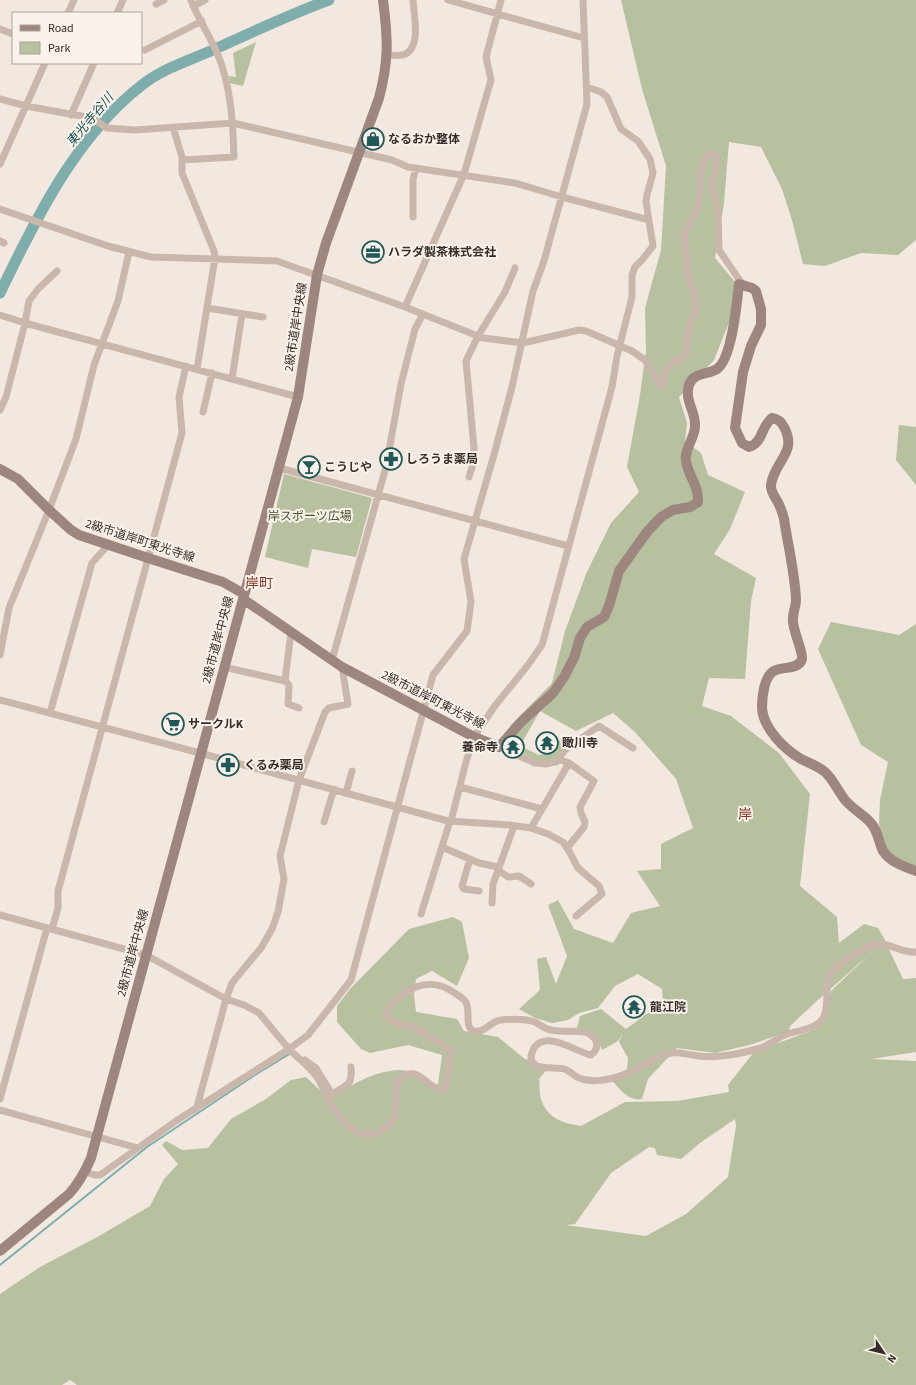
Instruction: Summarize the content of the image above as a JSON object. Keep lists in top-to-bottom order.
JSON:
{
  "streets": {
    "street": ["2級市道岸中央線", "2級市道岸町東光寺線"]
  },
  "crossings": [
    ["2級市道岸中央線", "2級市道岸町東光寺線"]
  ],
  "districts": ["岸町", "岸"],
  "water": ["東光寺谷川"],
  "parks": ["岸スポーツ広場"],
  "places": {
    "shop": ["なるおか整体"],
    "office": ["ハラダ製茶株式会社"],
    "pharmacy": ["しろうま薬局", "くるみ薬局"],
    "bar": ["こうじや"],
    "supermarket": ["サークルK"],
    "temple": ["瞰川寺", "養命寺", "龍江院"]
  },
  "legend": ["Road", "Park"],
  "north": "bottom right"
}
